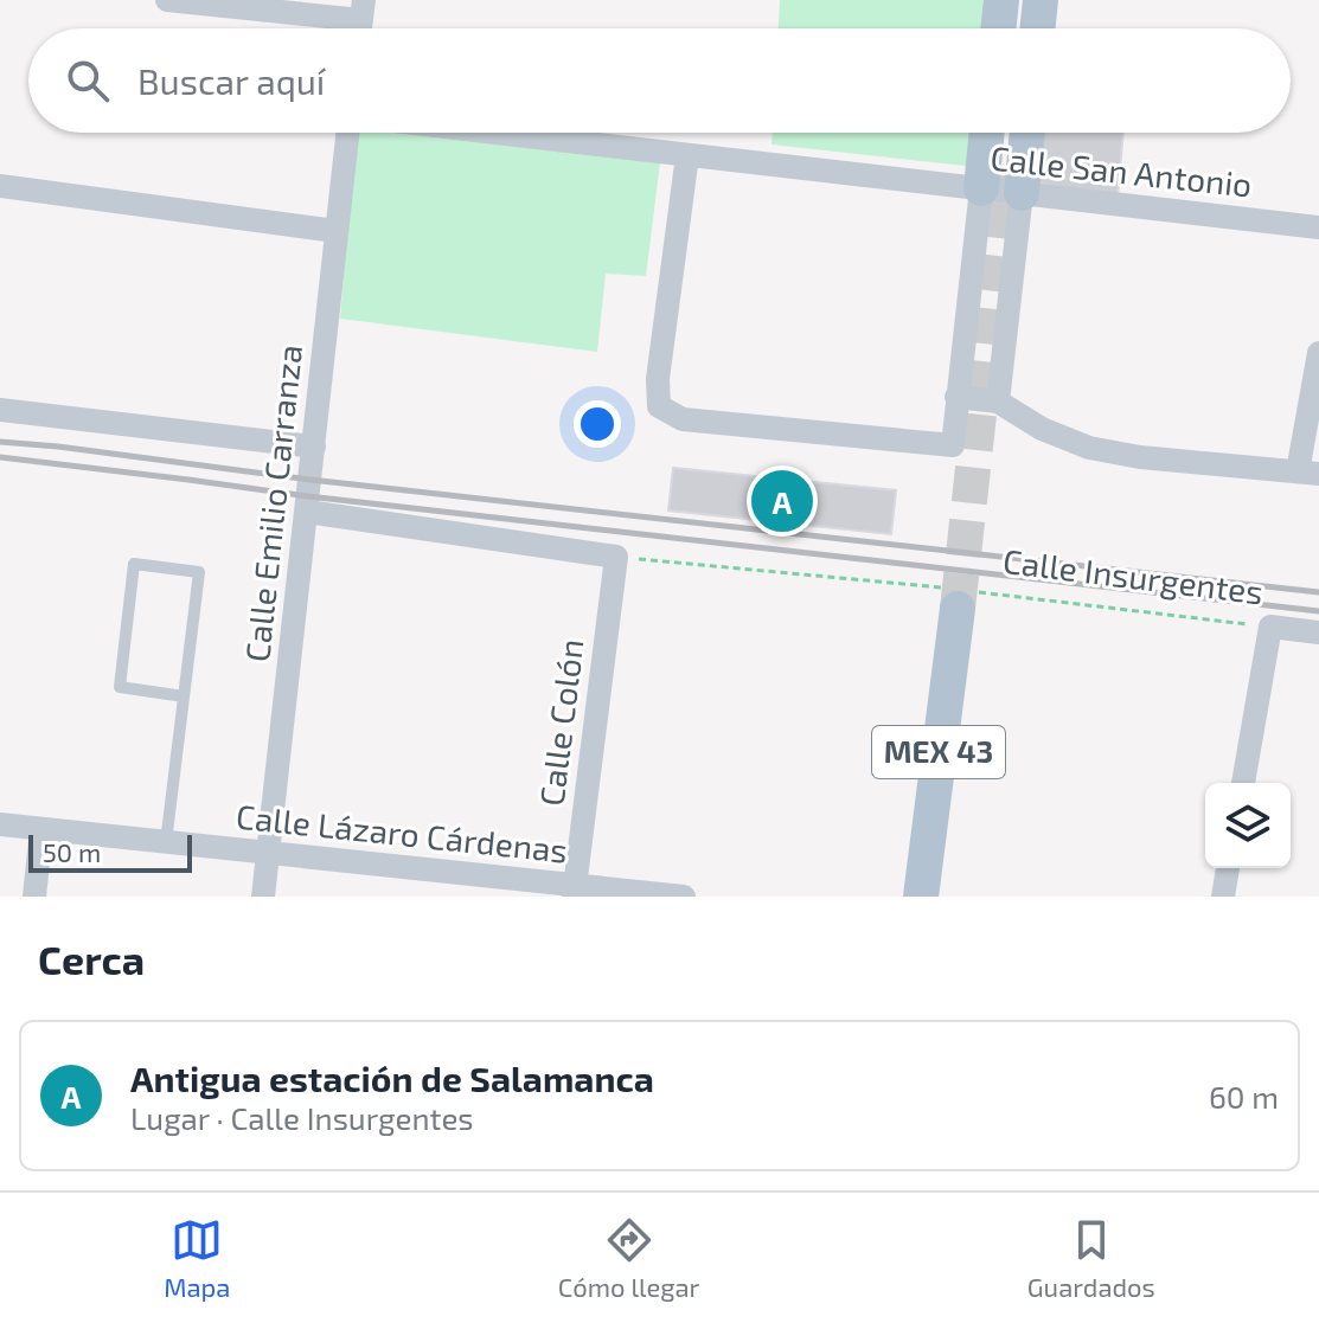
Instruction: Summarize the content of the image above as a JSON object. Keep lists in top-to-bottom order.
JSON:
{
  "streets": {
    "main road": ["MEX 43"],
    "street": [
      "Calle San Antonio",
      "Calle Emilio Carranza",
      "Calle Insurgentes",
      "Calle Colón",
      "Calle Lázaro Cárdenas"
    ]
  },
  "crossings": [
    ["Calle Emilio Carranza", "Calle Lázaro Cárdenas"],
    ["Calle Insurgentes", "Calle Colón"],
    ["Calle Insurgentes", "MEX 43"],
    ["Calle Colón", "Calle Lázaro Cárdenas"]
  ],
  "scale_bar": "50 m",
  "page": {
    "search": "Buscar aquí",
    "pins": "A",
    "scale": "50 m",
    "heading": "Cerca",
    "list": [
      {
        "mark": "A",
        "name": "Antigua estación de Salamanca",
        "note": "Lugar · Calle Insurgentes",
        "value": "60 m"
      }
    ],
    "nav": ["Mapa", "Cómo llegar", "Guardados"]
  }
}
